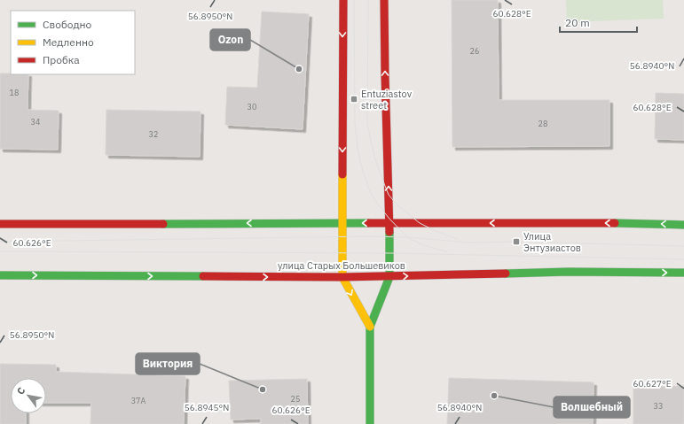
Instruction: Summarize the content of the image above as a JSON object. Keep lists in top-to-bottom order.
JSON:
{
  "streets": {
    "main road": ["улица Старых Большевиков"]
  },
  "places": {
    "other": ["Ozon", "Виктория", "Волшебный"],
    "transit": ["Entuziastov street", "Улица Энтузиастов"]
  },
  "house_numbers": [
    "26",
    "18",
    "30",
    "34",
    "28",
    "32",
    "25",
    "37А",
    "33"
  ],
  "legend": ["Свободно", "Медленно", "Пробка"],
  "scale_bar": "20 m",
  "north": "top left",
  "coordinates": [
    "60.628°E",
    "56.8950°N",
    "56.8940°N",
    "60.626°E",
    "60.627°E",
    "56.8945°N"
  ]
}
